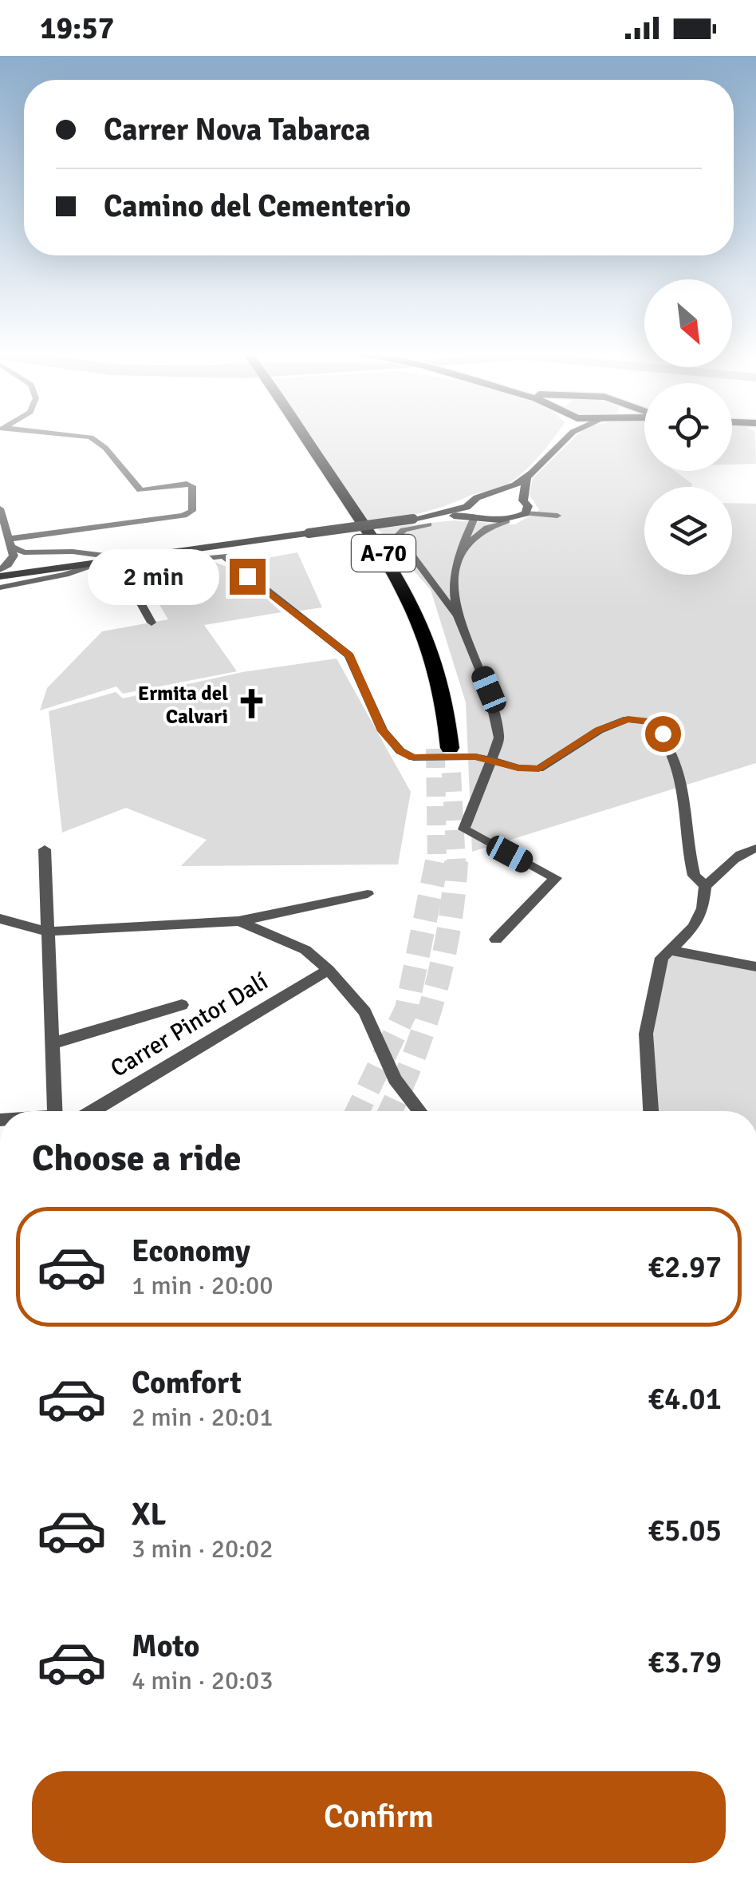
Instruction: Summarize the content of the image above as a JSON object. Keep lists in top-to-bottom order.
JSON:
{
  "streets": {
    "highway": ["A-70"],
    "street": ["Carrer Pintor Dalí"]
  },
  "places": {
    "church": ["Ermita del Calvari"]
  },
  "north": "bottom right",
  "page": {
    "status": "19:57",
    "banner": ["Carrer Nova Tabarca", "Camino del Cementerio"],
    "bubble": "2 min",
    "heading": "Choose a ride",
    "list": [
      {
        "name": "Economy",
        "note": "1 min · 20:00",
        "value": "€2.97"
      },
      {
        "name": "Comfort",
        "note": "2 min · 20:01",
        "value": "€4.01"
      },
      {
        "name": "XL",
        "note": "3 min · 20:02",
        "value": "€5.05"
      },
      {
        "name": "Moto",
        "note": "4 min · 20:03",
        "value": "€3.79"
      }
    ],
    "buttons": "Confirm"
  }
}
